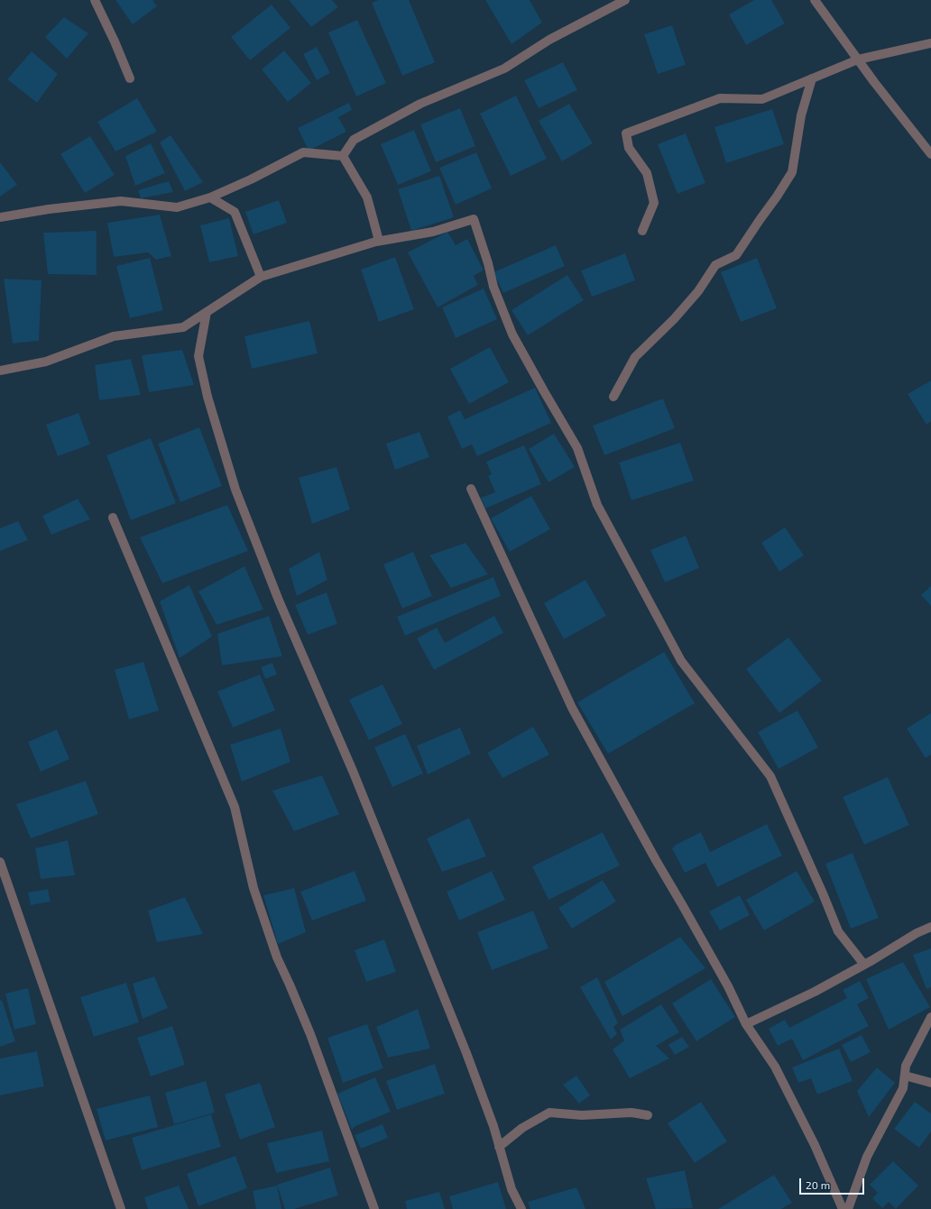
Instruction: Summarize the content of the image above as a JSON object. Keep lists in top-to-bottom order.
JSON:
{
  "scale_bar": "20 m"
}
